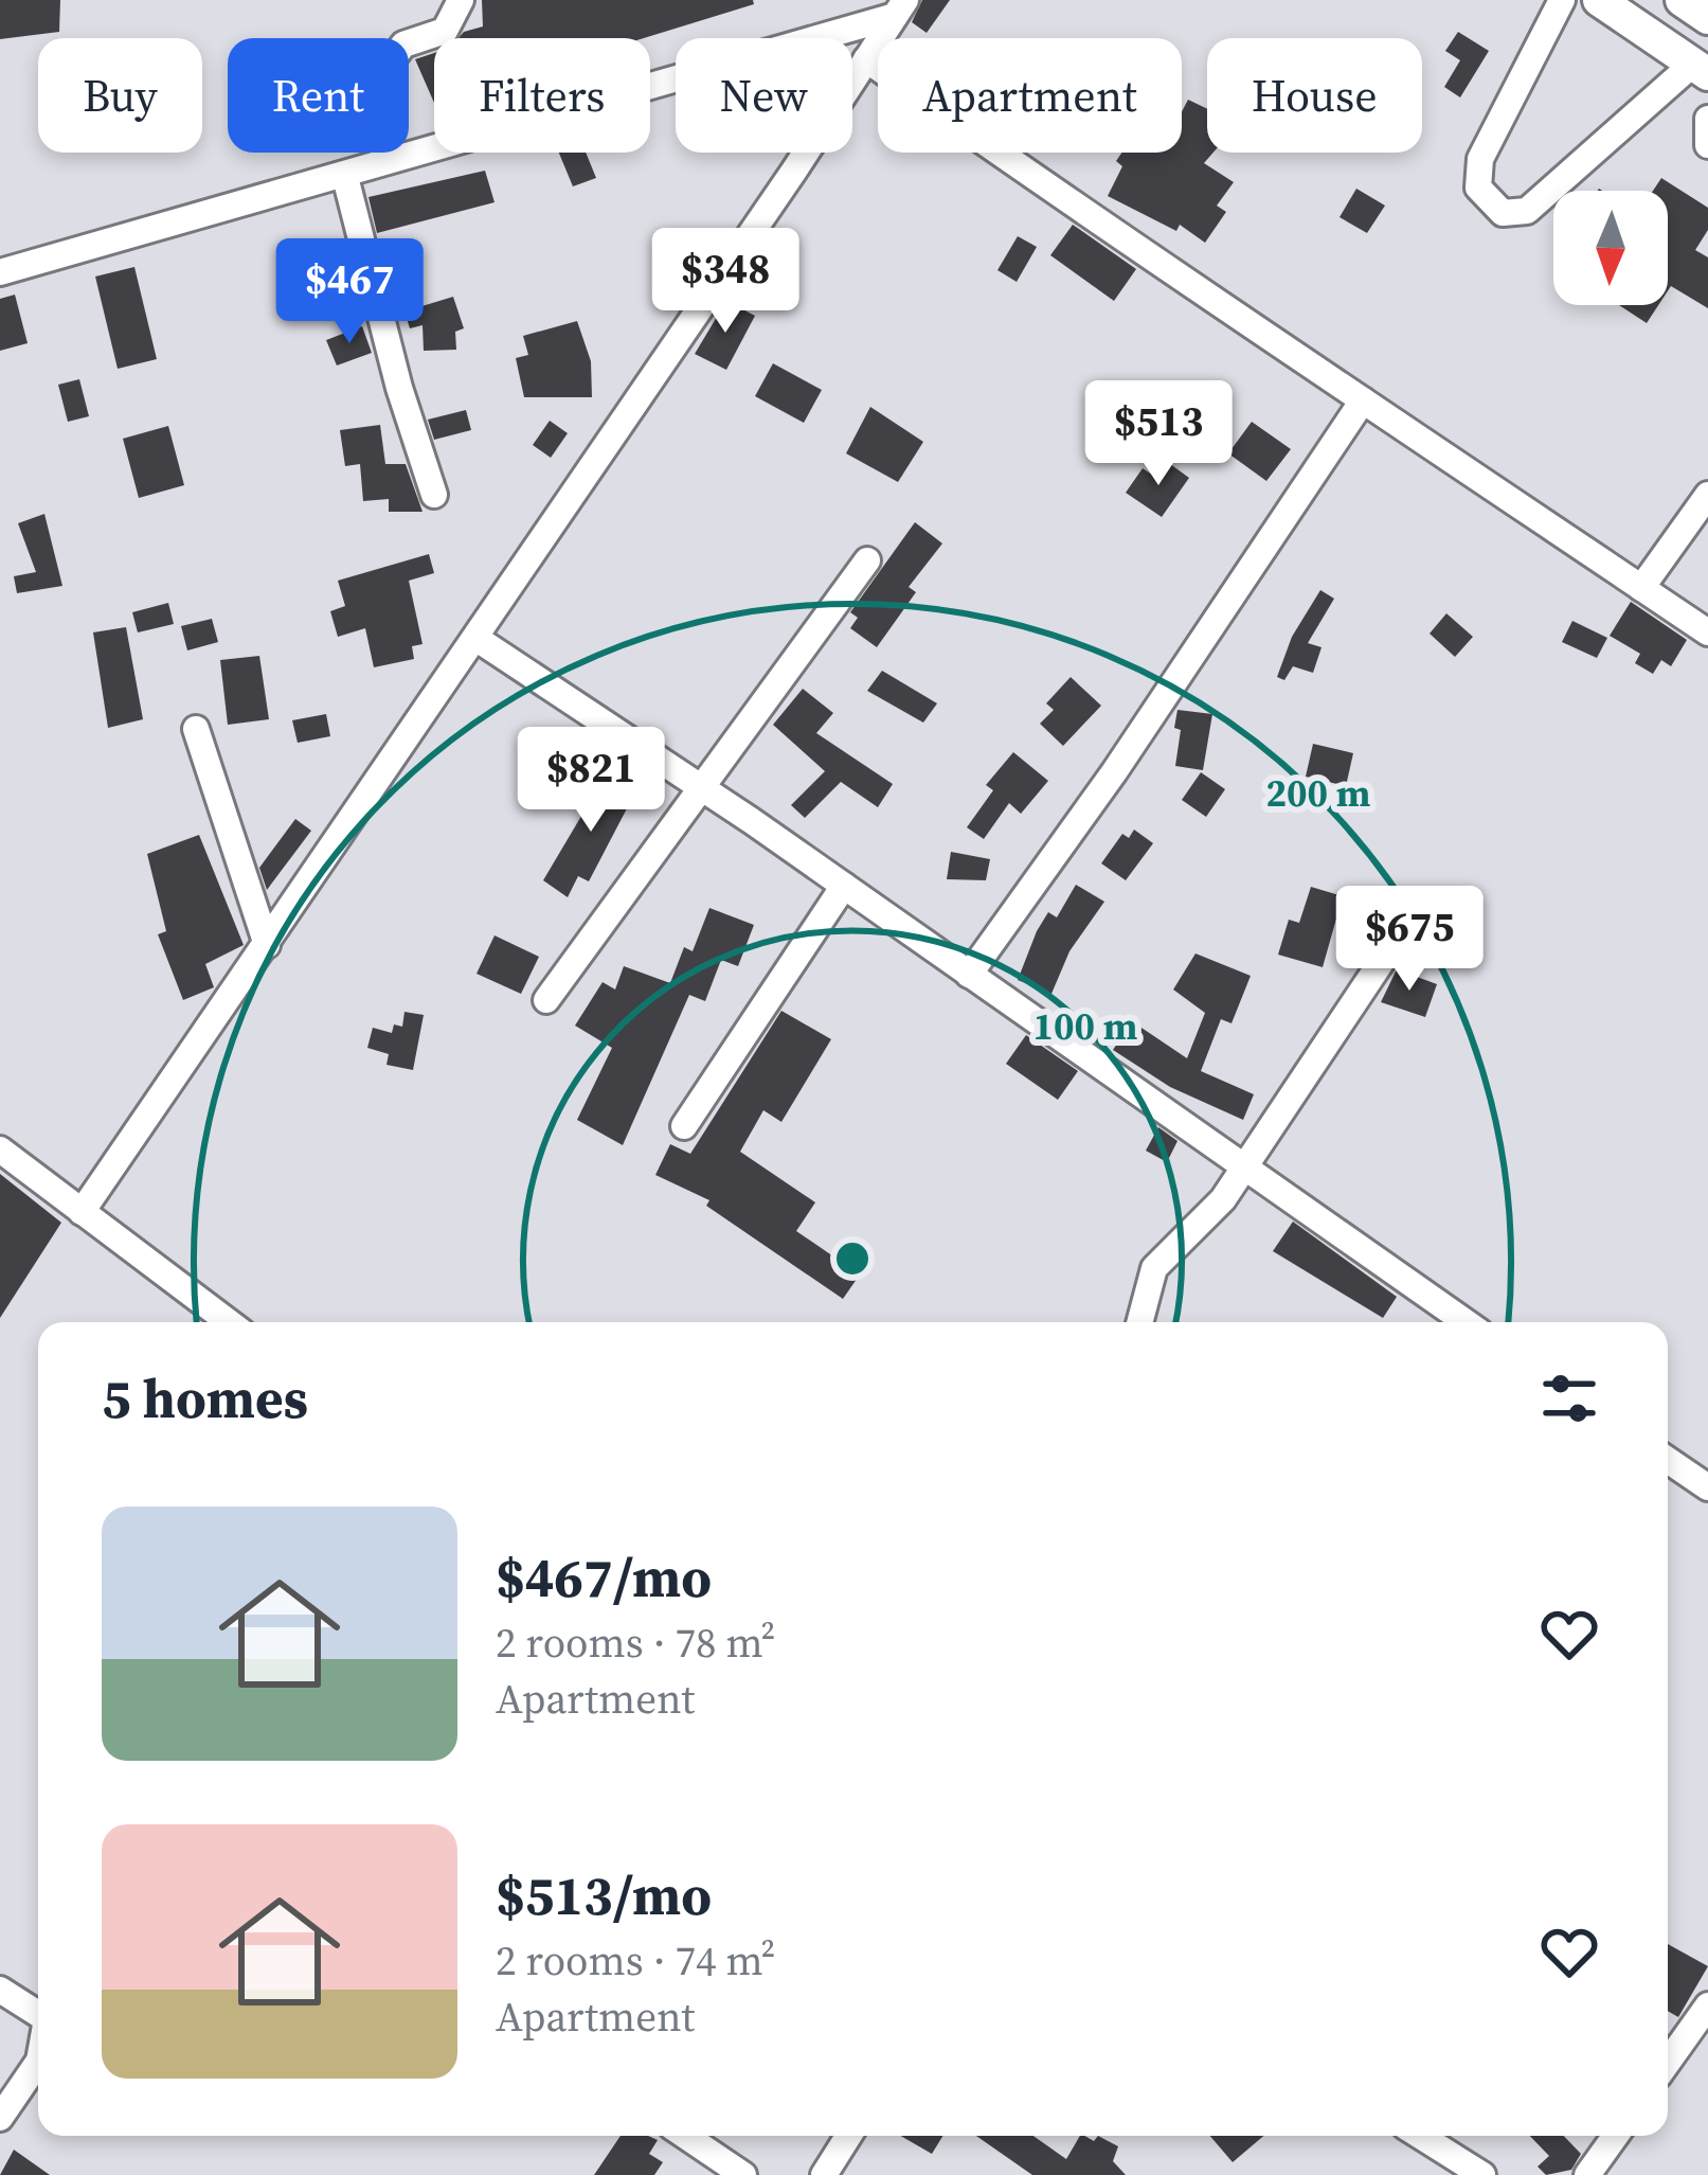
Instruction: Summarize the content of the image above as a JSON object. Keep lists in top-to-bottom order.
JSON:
{
  "north": "bottom",
  "page": {
    "chip": [
      "Buy",
      "Rent",
      "Filters",
      "New",
      "Apartment",
      "House"
    ],
    "price": [
      "$348",
      "$467",
      "$513",
      "$821",
      "$675"
    ],
    "heading": "5 homes",
    "list": [
      {
        "name": "$467/mo",
        "note": "2 rooms · 78 m² · Apartment"
      },
      {
        "name": "$513/mo",
        "note": "2 rooms · 74 m² · Apartment"
      }
    ]
  },
  "rings": ["200 m", "100 m"]
}
